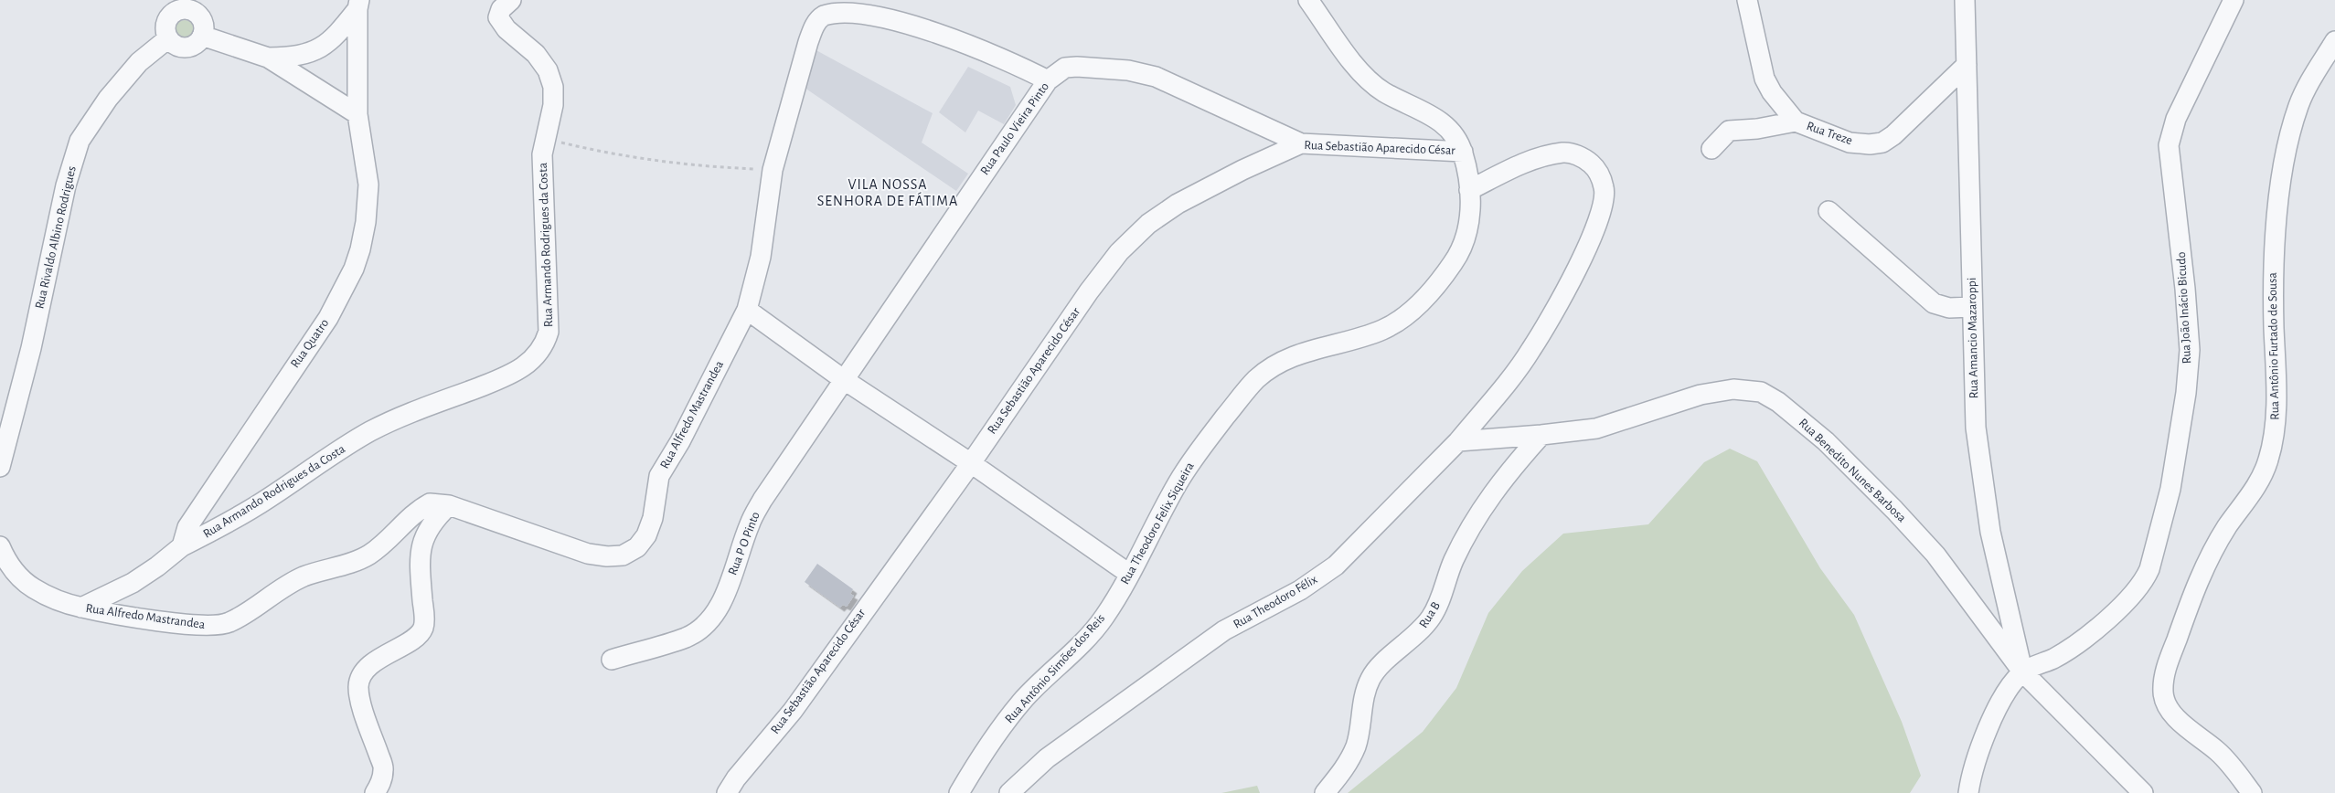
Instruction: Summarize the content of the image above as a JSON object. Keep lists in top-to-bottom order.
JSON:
{
  "streets": {
    "street": [
      "Rua Paulo Vieira Pinto",
      "Rua Treze",
      "Rua Sebastião Aparecido César",
      "Rua Rivaldo Albino Rodrigues",
      "Rua Armando Rodrigues da Costa",
      "Rua João Inácio Bicudo",
      "Rua Amancio Mazaroppi",
      "Rua Quatro",
      "Rua Antônio Furtado de Sousa",
      "Rua Alfredo Mastrandea",
      "Rua Benedito Nunes Barbosa",
      "Rua Theodoro Felix Siqueira",
      "Rua P O Pinto",
      "Rua Theodoro Félix",
      "Rua B",
      "Rua Antônio Simões dos Reis"
    ]
  },
  "crossings": [
    ["Rua Paulo Vieira Pinto", "Rua Sebastião Aparecido César"],
    ["Rua Paulo Vieira Pinto", "Rua Alfredo Mastrandea"],
    ["Rua Paulo Vieira Pinto", "Rua P O Pinto"],
    ["Rua Treze", "Rua Amancio Mazaroppi"],
    ["Rua Armando Rodrigues da Costa", "Rua Quatro"],
    ["Rua João Inácio Bicudo", "Rua Amancio Mazaroppi"],
    ["Rua João Inácio Bicudo", "Rua Benedito Nunes Barbosa"],
    ["Rua Amancio Mazaroppi", "Rua Benedito Nunes Barbosa"],
    ["Rua Benedito Nunes Barbosa", "Rua B"],
    ["Rua Theodoro Felix Siqueira", "Rua Antônio Simões dos Reis"]
  ],
  "districts": ["VILA NOSSA SENHORA DE FÁTIMA"]
}
